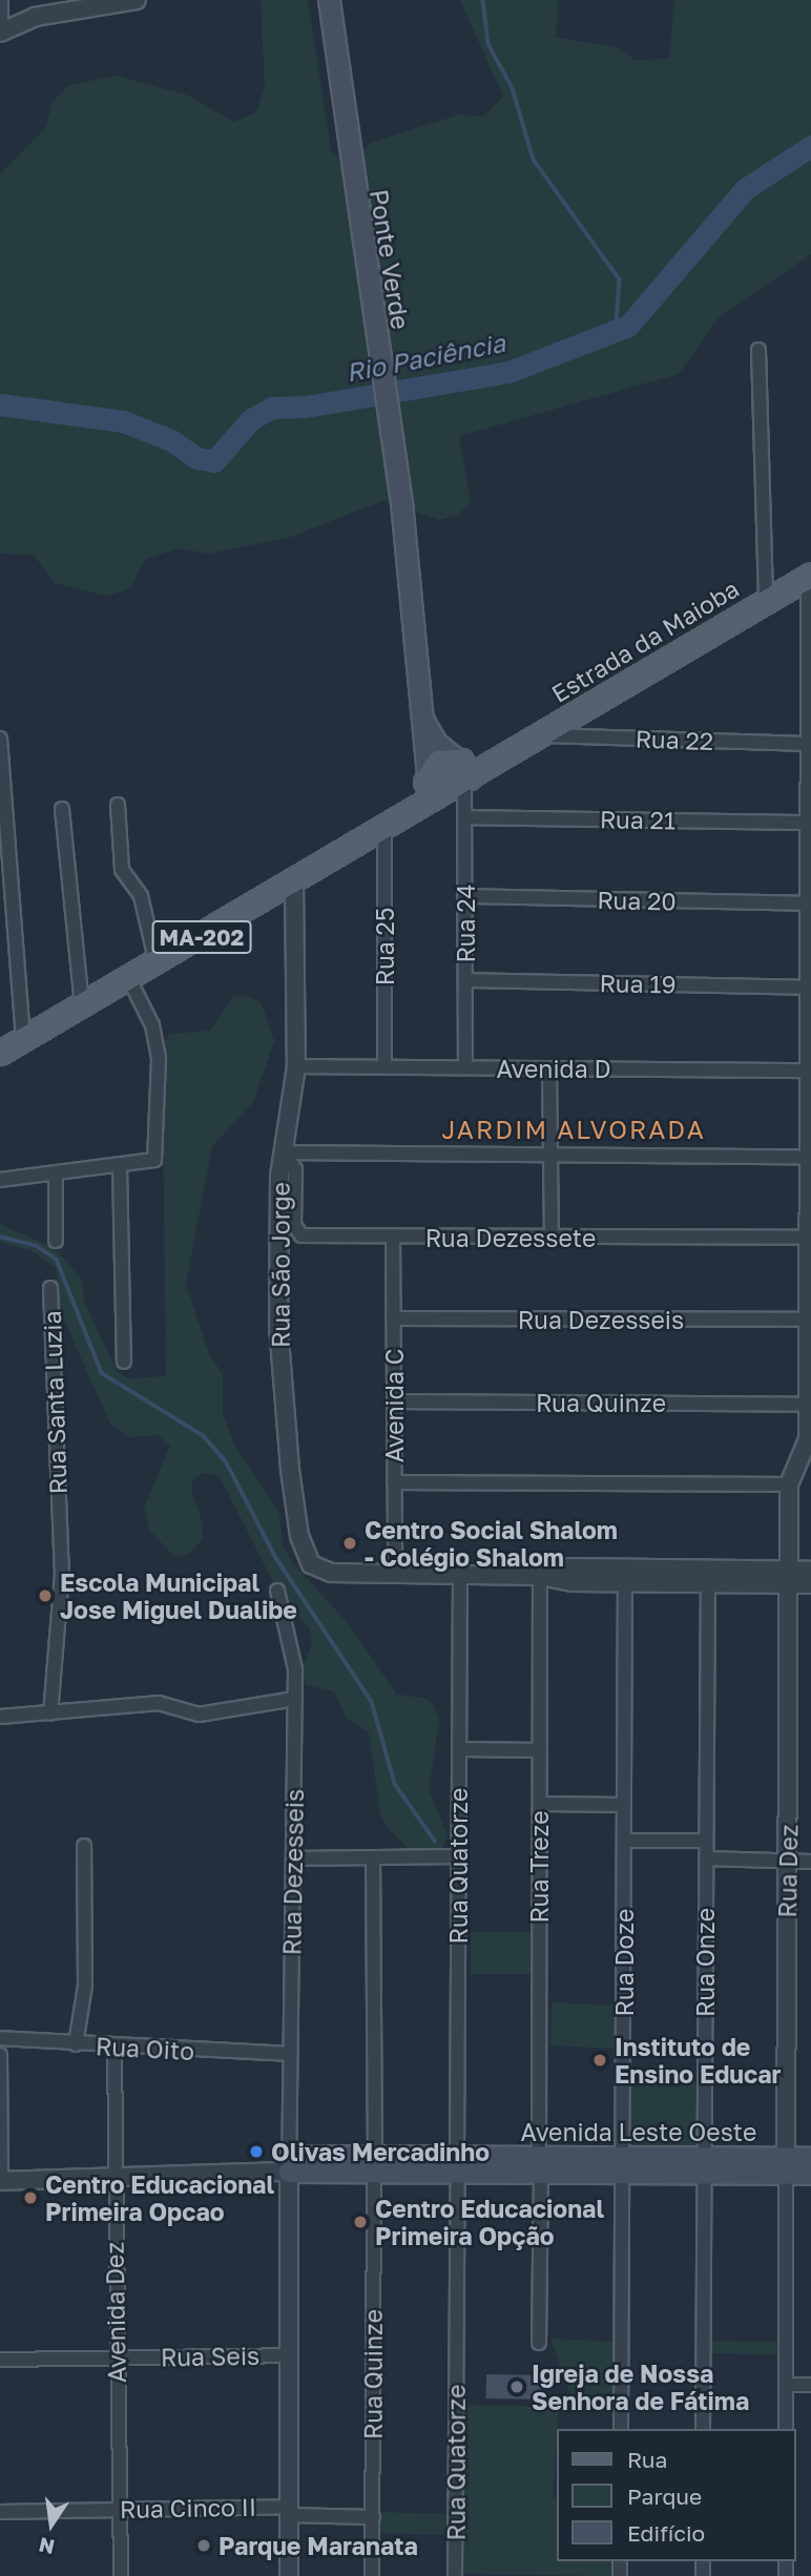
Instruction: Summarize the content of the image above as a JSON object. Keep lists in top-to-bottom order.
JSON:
{
  "streets": {
    "main road": [
      "Ponte Verde",
      "Estrada da Maioba",
      "MA-202",
      "Avenida Leste Oeste"
    ],
    "street": [
      "Rua 22",
      "Rua 21",
      "Rua 20",
      "Rua 24",
      "Rua 25",
      "Rua 19",
      "Avenida D",
      "Rua Dezessete",
      "Rua São Jorge",
      "Rua Dezesseis",
      "Rua Santa Luzia",
      "Rua Quinze",
      "Avenida C",
      "Rua Quatorze",
      "Rua Treze",
      "Rua Dez",
      "Rua Doze",
      "Rua Onze",
      "Rua Oito",
      "Avenida Dez",
      "Rua Seis",
      "Rua Cinco II"
    ]
  },
  "crossings": [
    ["Ponte Verde", "Estrada da Maioba"],
    ["Ponte Verde", "Rua 24"],
    ["Ponte Verde", "MA-202"],
    ["Estrada da Maioba", "Rua 22"],
    ["Estrada da Maioba", "Rua 24"],
    ["Estrada da Maioba", "MA-202"],
    ["Rua 21", "Rua 24"],
    ["Rua 20", "Rua 24"],
    ["Rua 24", "MA-202"],
    ["Rua 24", "Rua 19"],
    ["Rua 24", "Avenida D"],
    ["MA-202", "Rua 25"],
    ["MA-202", "Rua São Jorge"],
    ["Rua 25", "Avenida D"],
    ["Avenida D", "Rua São Jorge"],
    ["Rua Dezessete", "Rua São Jorge"],
    ["Rua Dezessete", "Avenida C"],
    ["Rua São Jorge", "Avenida C"],
    ["Rua Dezesseis", "Avenida C"],
    ["Rua Dezesseis", "Rua Oito"],
    ["Rua Dezesseis", "Avenida Leste Oeste"],
    ["Rua Quinze", "Avenida C"],
    ["Rua Quinze", "Avenida Leste Oeste"],
    ["Rua Quinze", "Rua Cinco II"],
    ["Rua Quatorze", "Avenida Leste Oeste"],
    ["Rua Treze", "Avenida Leste Oeste"],
    ["Rua Dez", "Avenida Leste Oeste"],
    ["Rua Doze", "Avenida Leste Oeste"],
    ["Rua Onze", "Avenida Leste Oeste"],
    ["Rua Oito", "Avenida Dez"],
    ["Avenida Dez", "Rua Seis"],
    ["Avenida Dez", "Rua Cinco II"]
  ],
  "districts": ["JARDIM ALVORADA"],
  "water": ["Rio Paciência"],
  "places": [
    "Centro Social Shalom - Colégio Shalom",
    "Escola Municipal Jose Miguel Dualibe",
    "Instituto de Ensino Educar",
    "Olivas Mercadinho",
    "Centro Educacional Primeira Opcao",
    "Centro Educacional Primeira Opção",
    "Igreja de Nossa Senhora de Fátima",
    "Parque Maranata"
  ],
  "legend": ["Rua", "Parque", "Edifício"],
  "north": "bottom"
}
